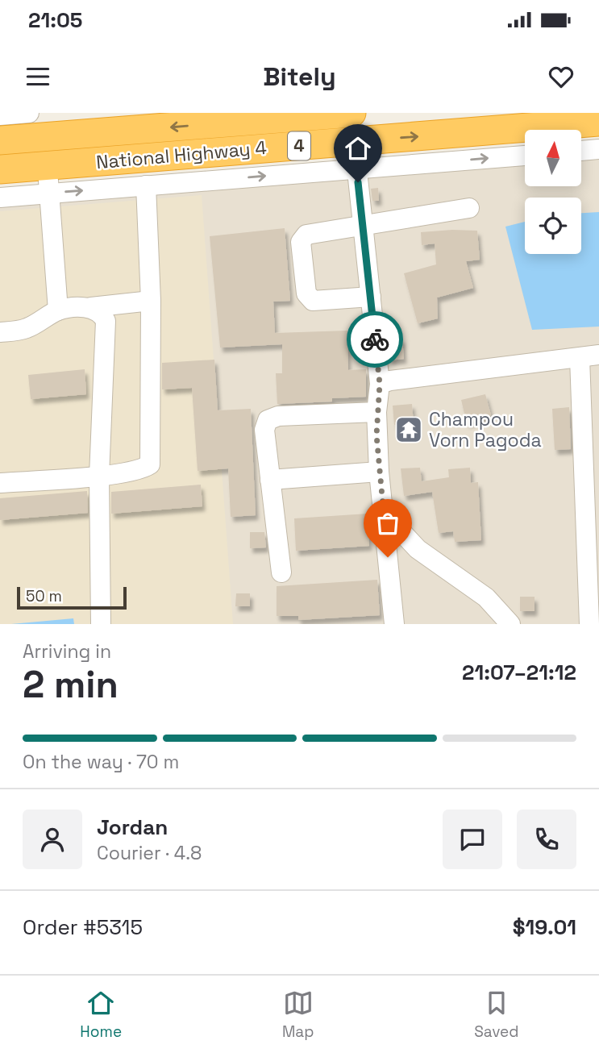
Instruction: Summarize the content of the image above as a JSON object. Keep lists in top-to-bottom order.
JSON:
{
  "streets": {
    "highway": ["4", "National Highway 4"]
  },
  "places": {
    "temple": ["Champou Vorn Pagoda"]
  },
  "scale_bar": "50 m",
  "north": "top",
  "page": {
    "status": "21:05",
    "header": "Bitely",
    "scale": "50 m",
    "heading": ["2 min", "Arriving in", "21:07–21:12"],
    "panel": [
      "Jordan",
      "Courier · 4.8",
      "Order #5315",
      "$19.01"
    ],
    "bar": "On the way · 70 m",
    "tabs": ["Home", "Map", "Saved"]
  }
}
